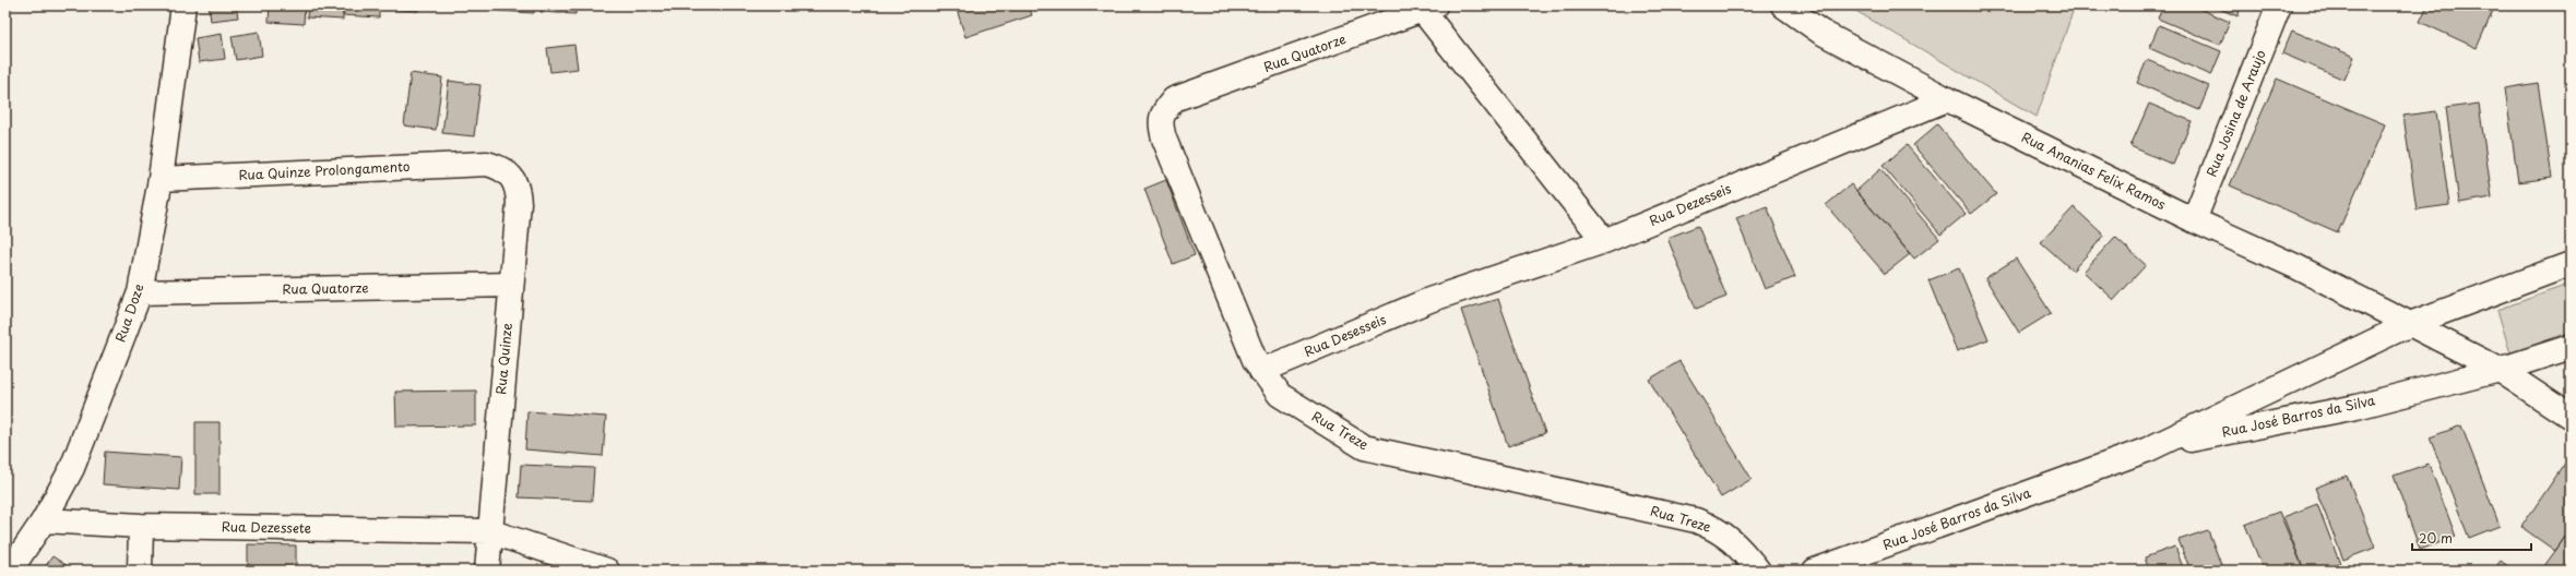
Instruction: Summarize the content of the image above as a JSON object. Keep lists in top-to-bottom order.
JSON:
{
  "streets": {
    "street": [
      "Rua Quatorze",
      "Rua Josina de Araujo",
      "Rua Quinze Prolongamento",
      "Rua Ananias Felix Ramos",
      "Rua Dezesseis",
      "Rua Doze",
      "Rua Desesseis",
      "Rua Quinze",
      "Rua José Barros da Silva",
      "Rua Treze",
      "Rua Dezessete"
    ]
  },
  "crossings": [
    ["Rua Quatorze", "Rua Doze"],
    ["Rua Quatorze", "Rua Quinze"],
    ["Rua Quatorze", "Rua Treze"],
    ["Rua Josina de Araujo", "Rua Ananias Felix Ramos"],
    ["Rua Quinze Prolongamento", "Rua Doze"],
    ["Rua Quinze Prolongamento", "Rua Quinze"],
    ["Rua Ananias Felix Ramos", "Rua Dezesseis"],
    ["Rua Ananias Felix Ramos", "Rua José Barros da Silva"],
    ["Rua Dezesseis", "Rua Desesseis"],
    ["Rua Doze", "Rua Dezessete"],
    ["Rua Desesseis", "Rua Treze"],
    ["Rua Quinze", "Rua Dezessete"]
  ],
  "scale_bar": "20 m"
}
